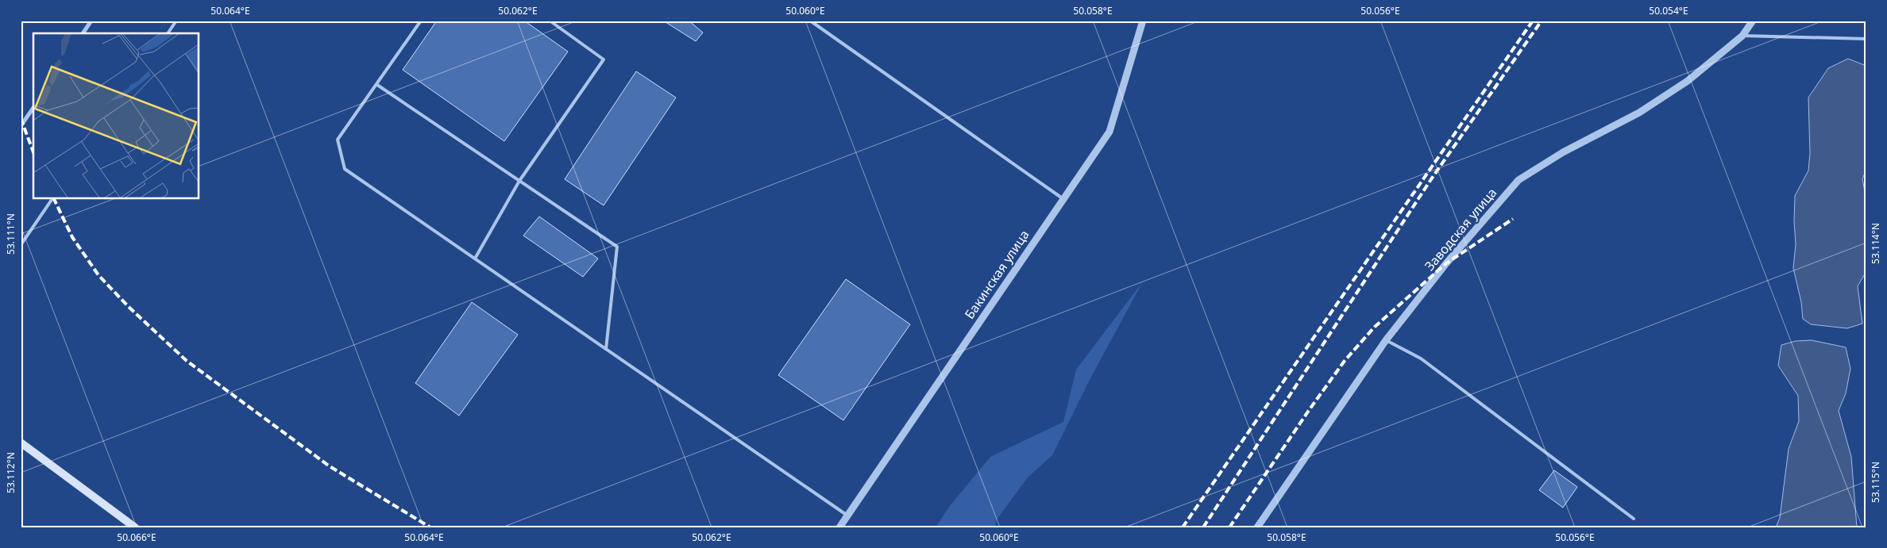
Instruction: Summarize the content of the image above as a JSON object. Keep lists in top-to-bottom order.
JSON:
{
  "streets": {
    "street": ["Заводская улица", "Бакинская улица"]
  },
  "coordinates": [
    "50.064°E",
    "50.062°E",
    "50.060°E",
    "50.058°E",
    "50.056°E",
    "50.054°E",
    "53.111°N",
    "53.114°N",
    "53.112°N",
    "53.115°N",
    "50.066°E"
  ]
}
